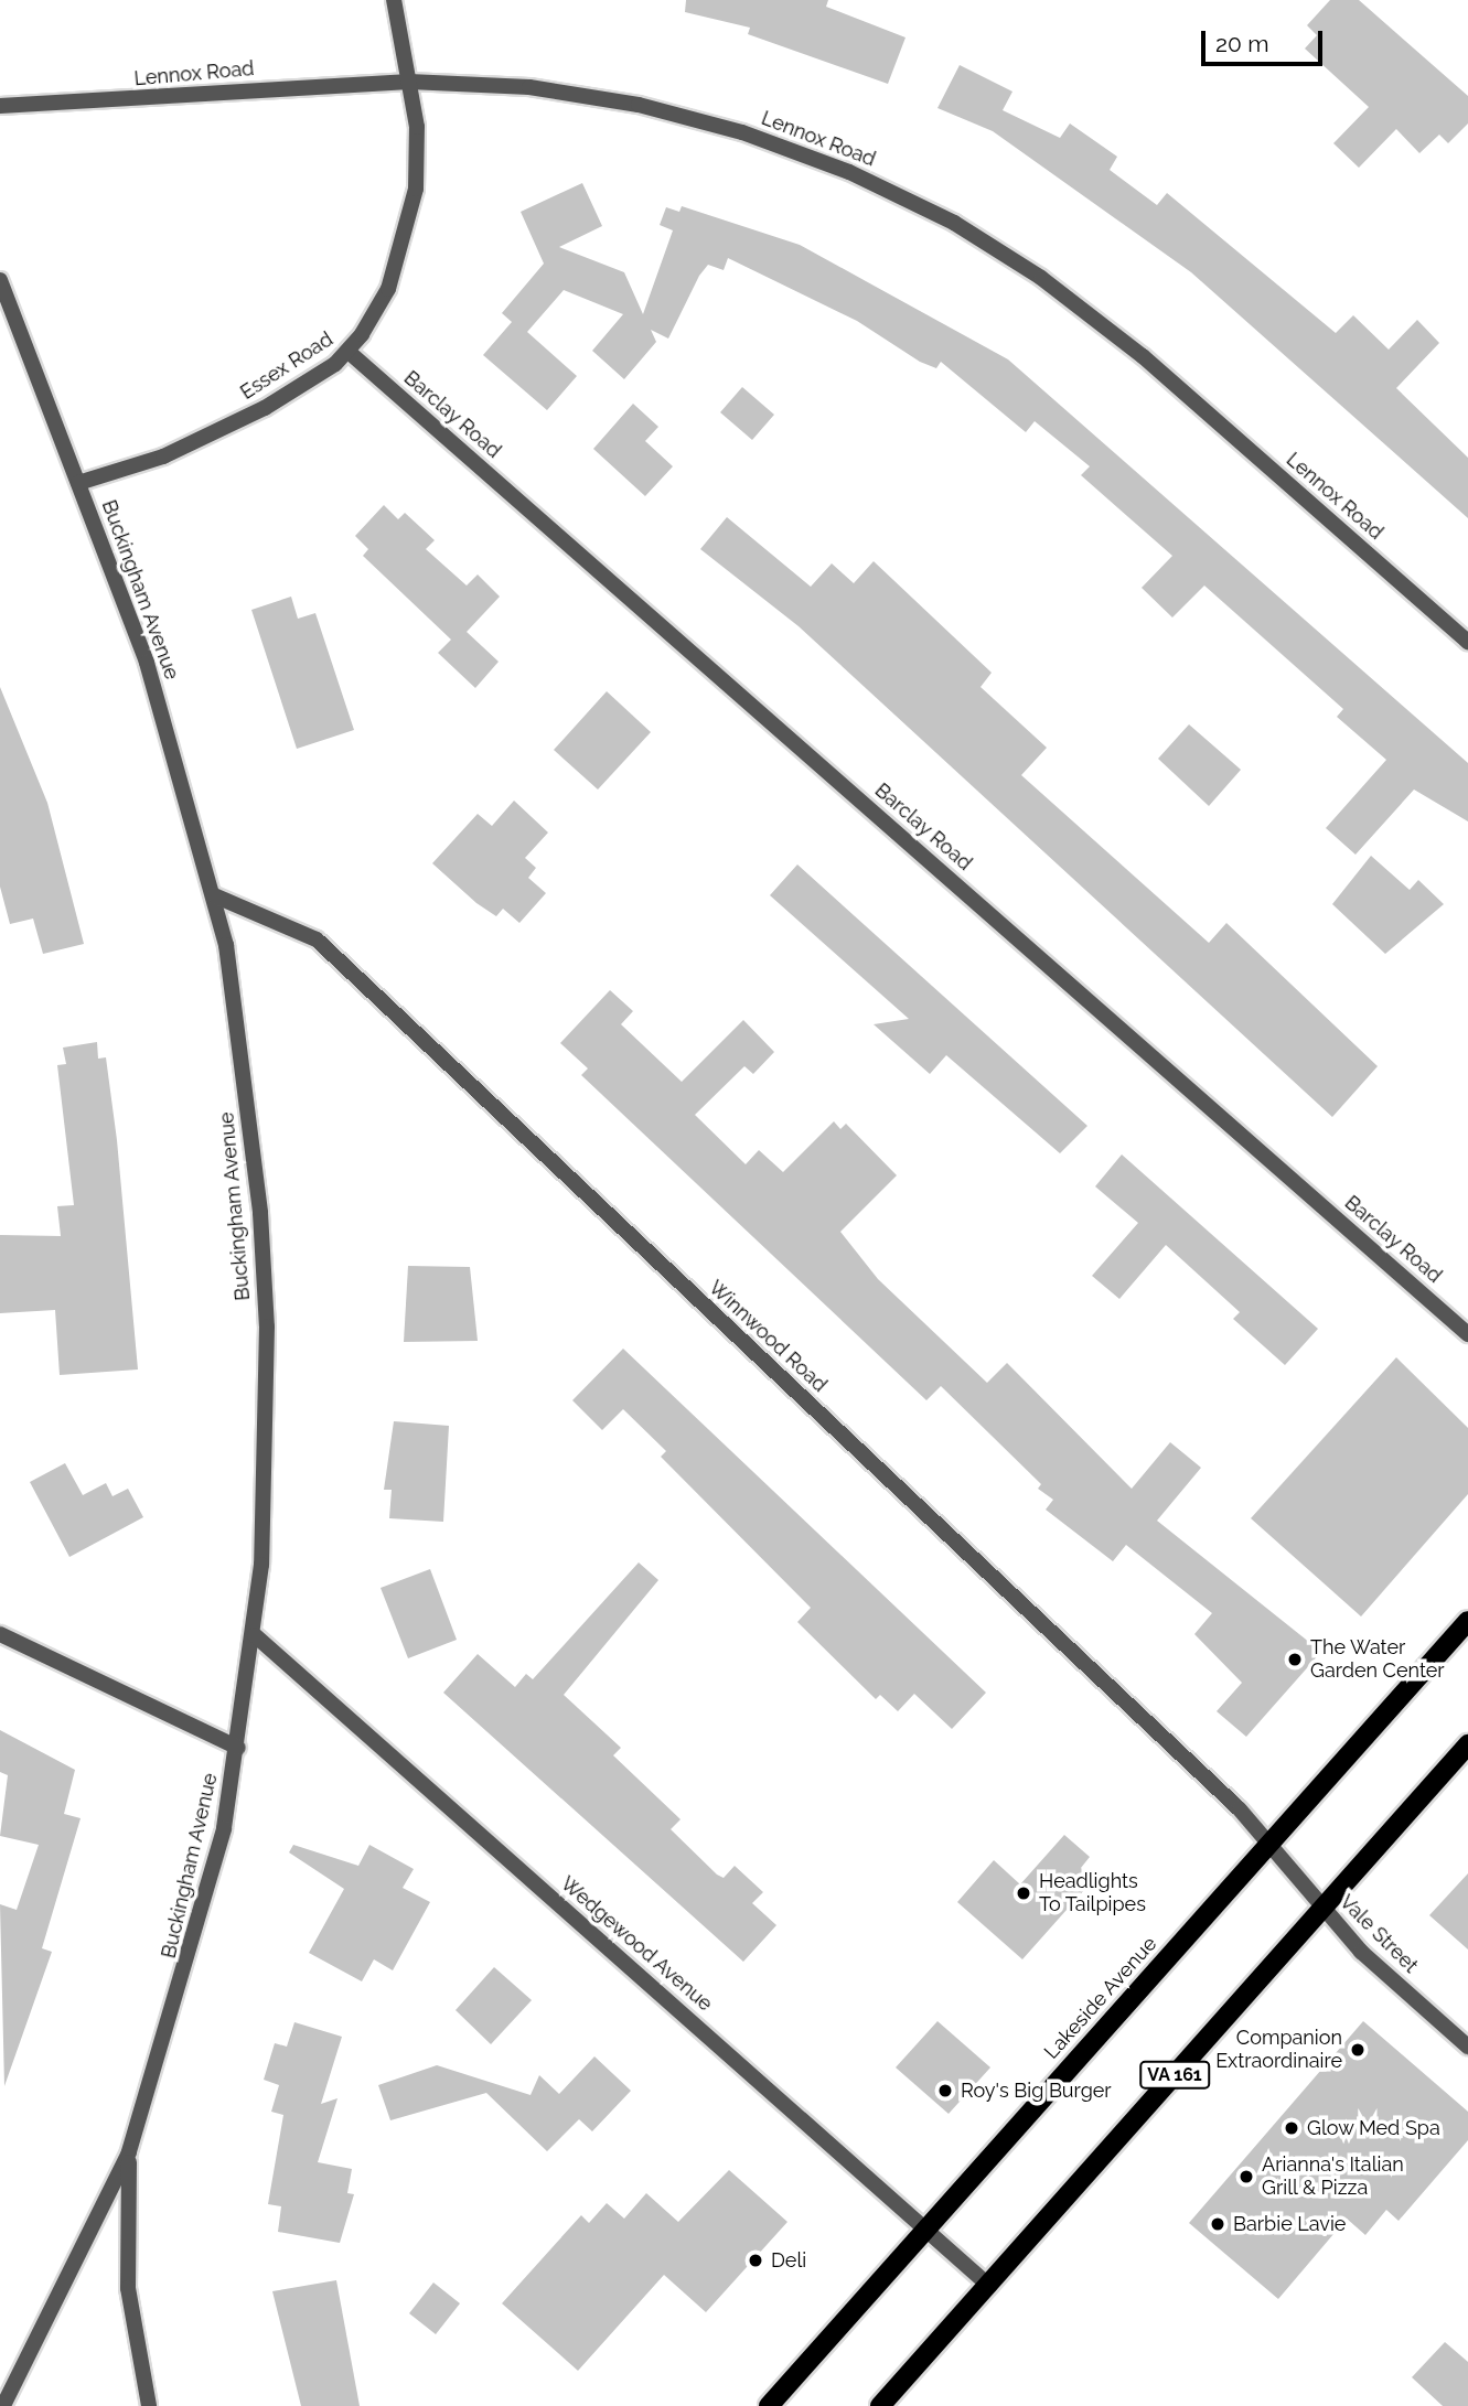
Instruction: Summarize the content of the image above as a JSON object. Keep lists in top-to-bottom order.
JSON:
{
  "streets": {
    "main road": ["Lakeside Avenue", "VA 161"],
    "street": [
      "Lennox Road",
      "Essex Road",
      "Barclay Road",
      "Buckingham Avenue",
      "Winnwood Road",
      "Vale Street",
      "Wedgewood Avenue"
    ]
  },
  "crossings": [
    ["Lennox Road", "Essex Road"],
    ["Essex Road", "Barclay Road"],
    ["Essex Road", "Buckingham Avenue"],
    ["Buckingham Avenue", "Winnwood Road"],
    ["Buckingham Avenue", "Wedgewood Avenue"],
    ["Winnwood Road", "Vale Street"],
    ["Winnwood Road", "Lakeside Avenue"],
    ["Vale Street", "Lakeside Avenue"],
    ["Vale Street", "VA 161"],
    ["Wedgewood Avenue", "Lakeside Avenue"],
    ["Wedgewood Avenue", "VA 161"]
  ],
  "places": [
    "The Water Garden Center",
    "Headlights To Tailpipes",
    "Companion Extraordinaire",
    "Roy's Big Burger",
    "Glow Med Spa",
    "Arianna's Italian Grill & Pizza",
    "Barbie Lavie",
    "Deli"
  ],
  "scale_bar": "20 m"
}
